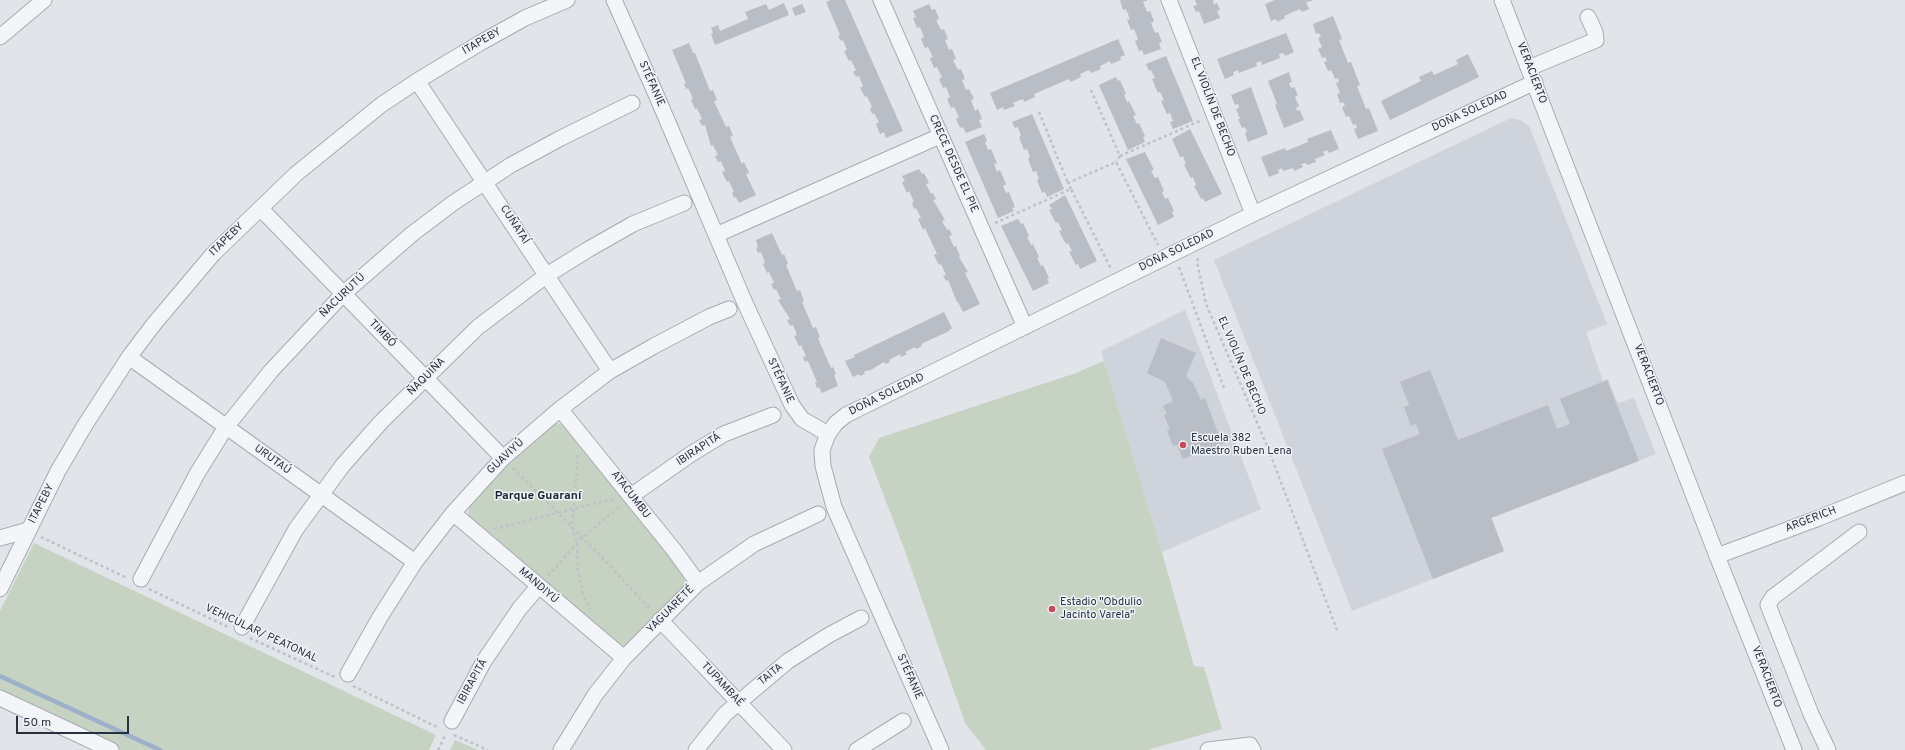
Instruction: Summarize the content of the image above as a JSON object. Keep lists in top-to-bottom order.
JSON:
{
  "streets": {
    "street": [
      "ITAPEBY",
      "VERACIERTO",
      "STÉFANIE",
      "EL VIOLÍN DE BECHO",
      "DOÑA SOLEDAD",
      "CRECE DESDE EL PIE",
      "CUÑATAÍ",
      "ÑACURUTÚ",
      "TIMBÓ",
      "ÑAQUIÑA",
      "IBIRAPITÁ",
      "GUAVIYÚ",
      "URUTAÚ",
      "ATACUMBU",
      "ARGERICH",
      "MANDIYÚ",
      "YAGUARETÉ",
      "TAITA",
      "TUPAMBAÉ"
    ],
    "path": ["VEHICULAR/ PEATONAL"]
  },
  "crossings": [
    ["ITAPEBY", "CUÑATAÍ"],
    ["ITAPEBY", "TIMBÓ"],
    ["ITAPEBY", "URUTAÚ"],
    ["ITAPEBY", "VEHICULAR/ PEATONAL"],
    ["VERACIERTO", "DOÑA SOLEDAD"],
    ["VERACIERTO", "ARGERICH"],
    ["STÉFANIE", "DOÑA SOLEDAD"],
    ["EL VIOLÍN DE BECHO", "DOÑA SOLEDAD"],
    ["DOÑA SOLEDAD", "CRECE DESDE EL PIE"],
    ["CUÑATAÍ", "ÑACURUTÚ"],
    ["CUÑATAÍ", "ÑAQUIÑA"],
    ["CUÑATAÍ", "GUAVIYÚ"],
    ["ÑACURUTÚ", "TIMBÓ"],
    ["ÑACURUTÚ", "URUTAÚ"],
    ["ÑACURUTÚ", "VEHICULAR/ PEATONAL"],
    ["TIMBÓ", "ÑAQUIÑA"],
    ["TIMBÓ", "GUAVIYÚ"],
    ["ÑAQUIÑA", "URUTAÚ"],
    ["ÑAQUIÑA", "VEHICULAR/ PEATONAL"],
    ["IBIRAPITÁ", "ATACUMBU"],
    ["IBIRAPITÁ", "MANDIYÚ"],
    ["IBIRAPITÁ", "VEHICULAR/ PEATONAL"],
    ["GUAVIYÚ", "URUTAÚ"],
    ["GUAVIYÚ", "ATACUMBU"],
    ["GUAVIYÚ", "MANDIYÚ"],
    ["GUAVIYÚ", "VEHICULAR/ PEATONAL"],
    ["ATACUMBU", "YAGUARETÉ"],
    ["MANDIYÚ", "YAGUARETÉ"],
    ["YAGUARETÉ", "TUPAMBAÉ"],
    ["TAITA", "TUPAMBAÉ"]
  ],
  "districts": ["Parque Guaraní"],
  "places": ["Escuela 382 Maestro Ruben Lena", "Estadio \"Obdulio Jacinto Varela\""],
  "scale_bar": "50 m"
}
